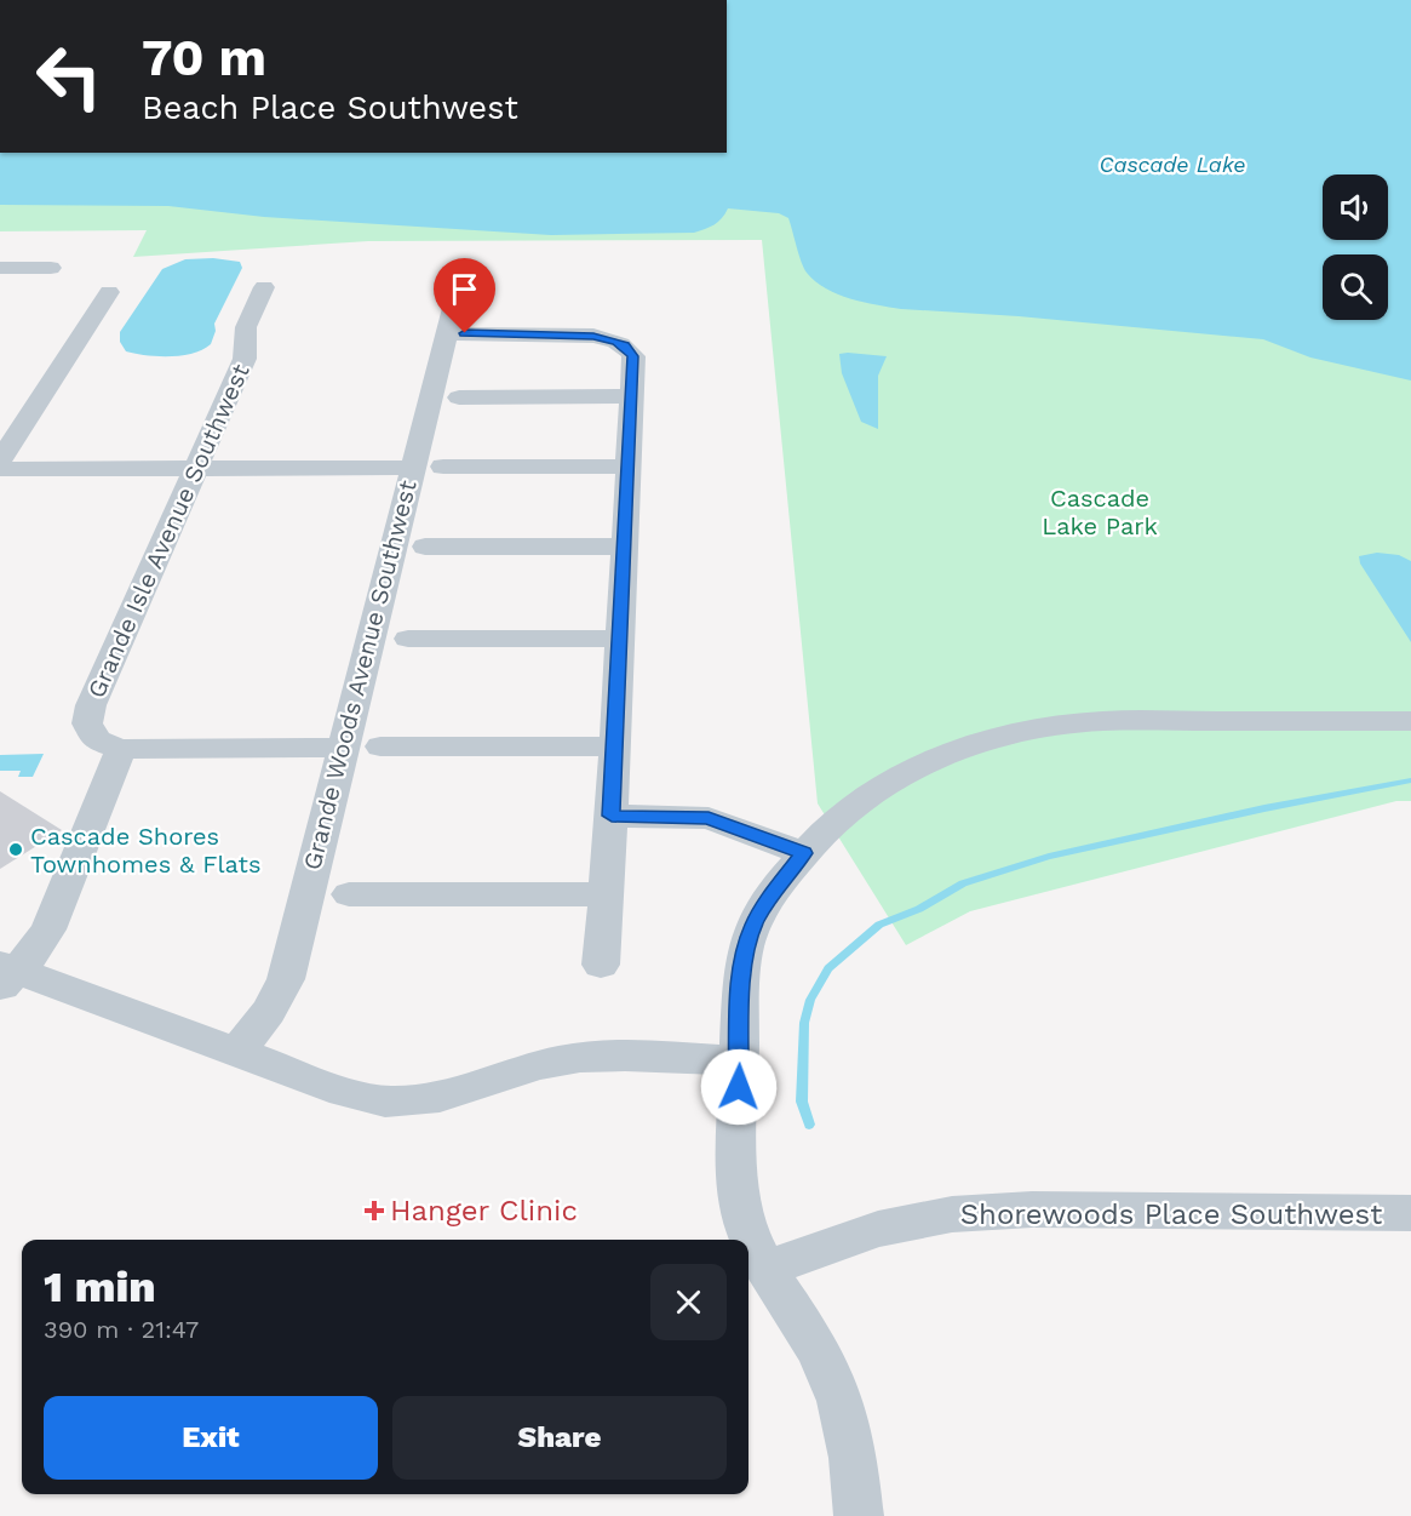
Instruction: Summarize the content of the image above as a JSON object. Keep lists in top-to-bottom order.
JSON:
{
  "streets": {
    "street": ["Grande Isle Avenue Southwest", "Grande Woods Avenue Southwest", "Shorewoods Place Southwest"]
  },
  "water": ["Cascade Lake"],
  "parks": ["Cascade Lake Park"],
  "places": {
    "other": ["Cascade Shores Townhomes & Flats"],
    "health": ["Hanger Clinic"]
  },
  "page": {
    "turn": ["70 m", "Beach Place Southwest"],
    "heading": ["1 min", "390 m · 21:47"],
    "buttons": ["Exit", "Share"]
  }
}
